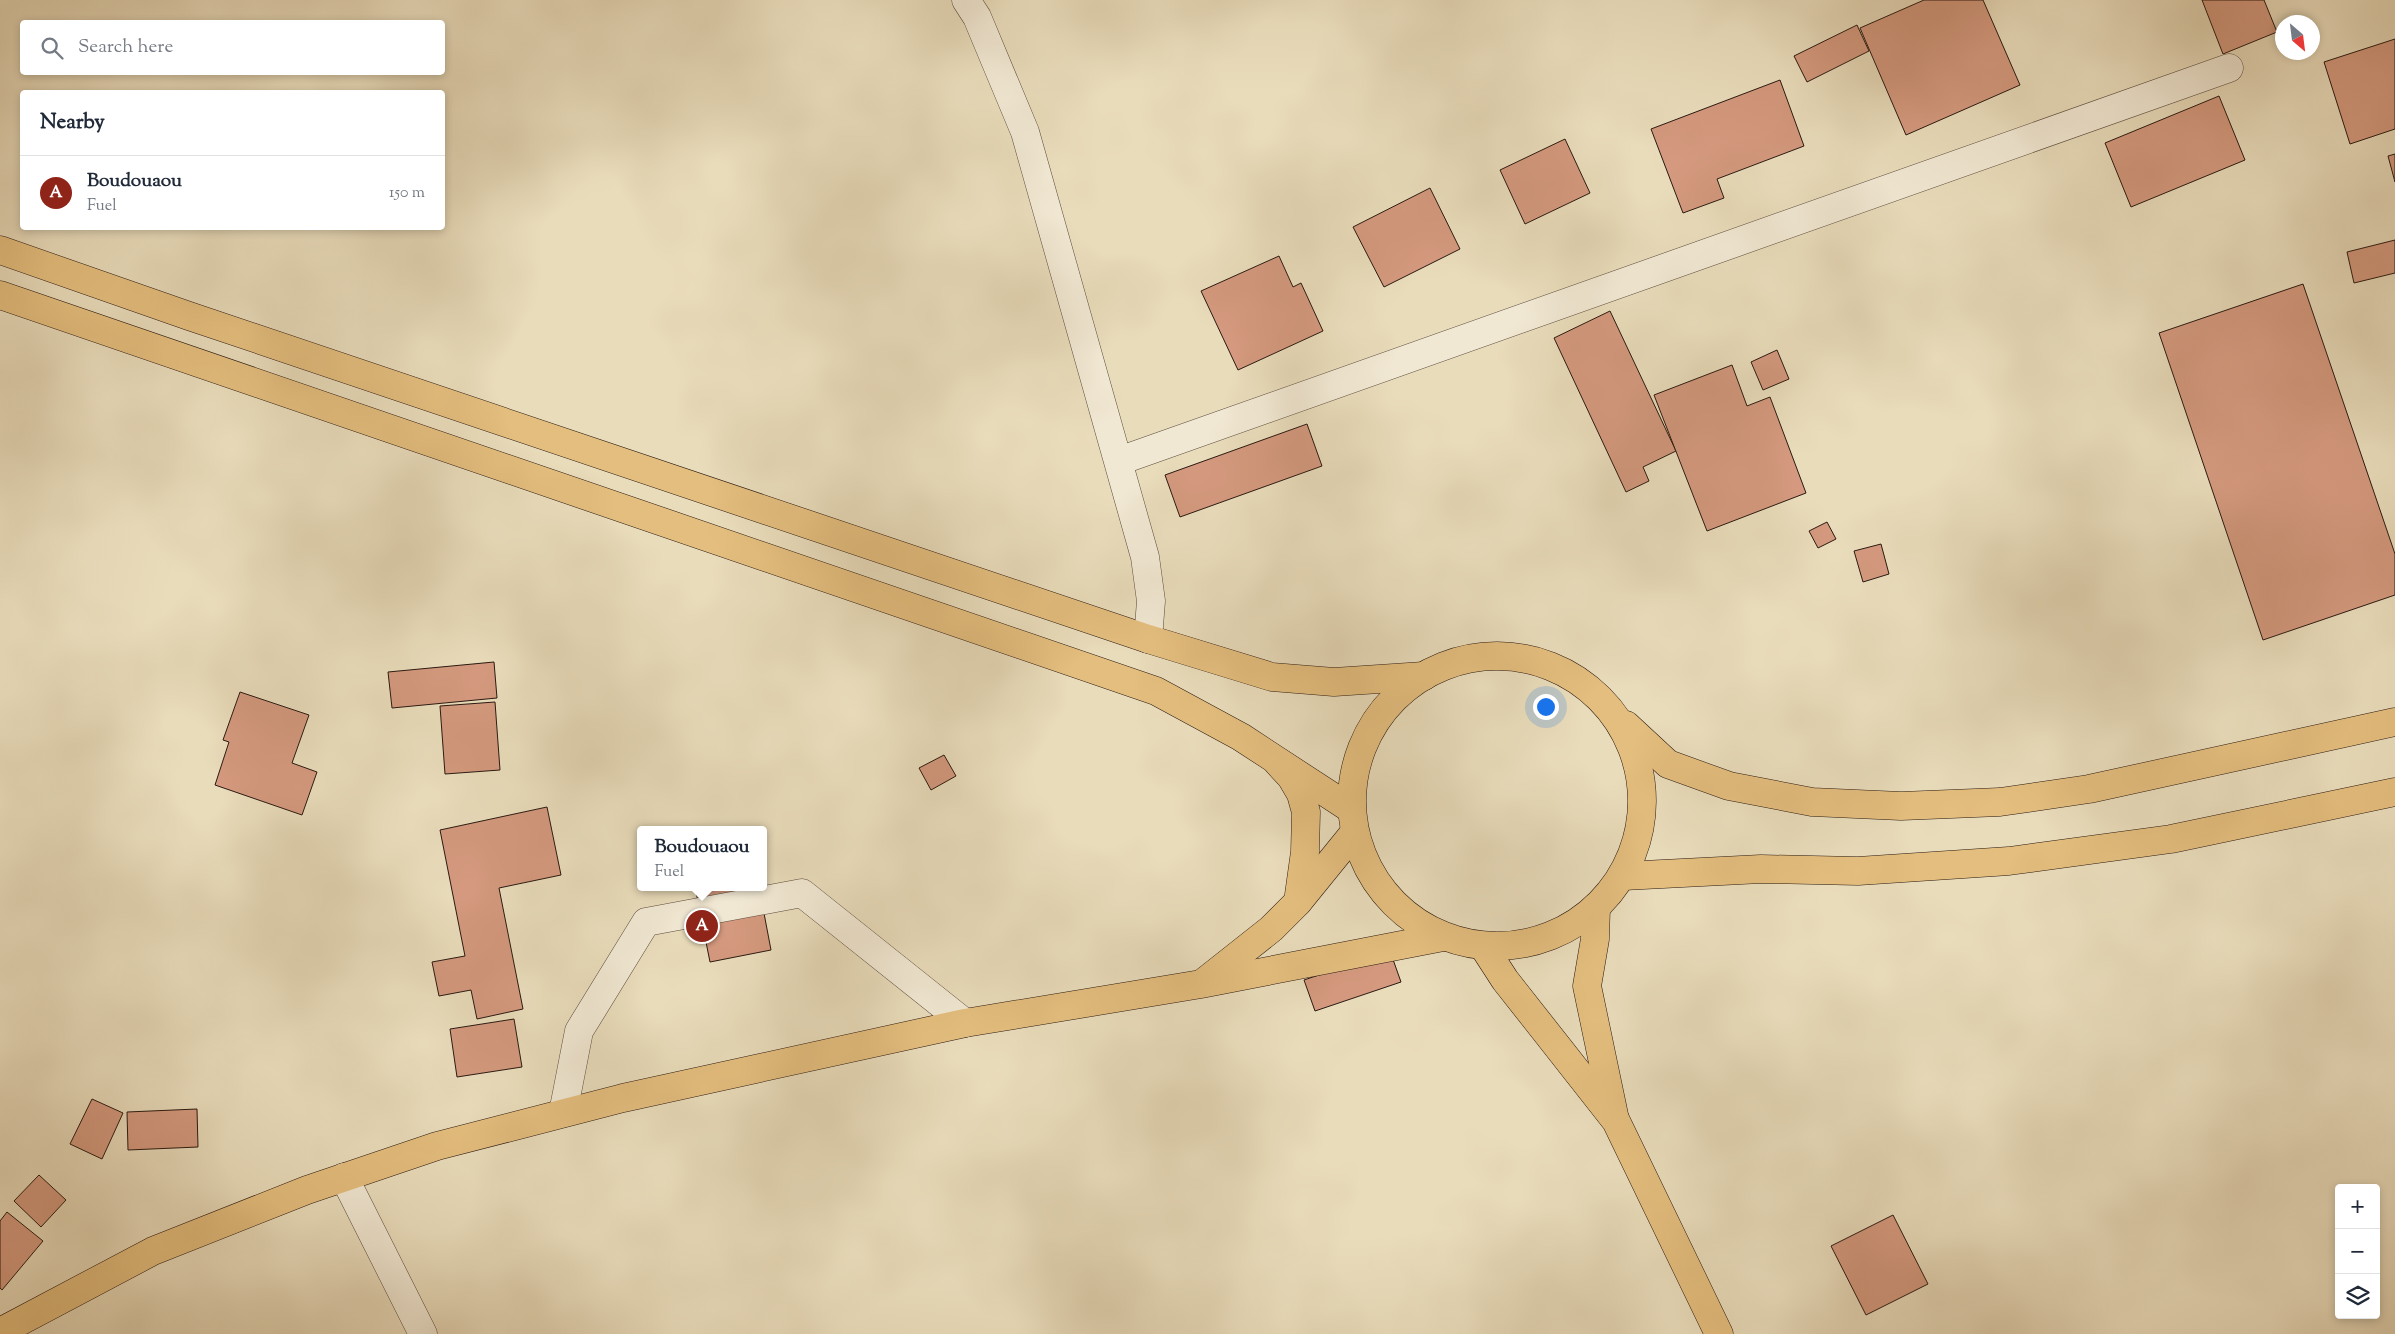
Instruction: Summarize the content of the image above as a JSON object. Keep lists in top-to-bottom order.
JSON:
{
  "north": "bottom right",
  "page": {
    "search": "Search here",
    "heading": "Nearby",
    "list": [
      {
        "mark": "A",
        "name": "Boudouaou",
        "note": "Fuel",
        "value": "150 m"
      }
    ],
    "popup": ["Boudouaou", "Fuel"],
    "pins": "A",
    "map_buttons": ["+", "−"]
  }
}
